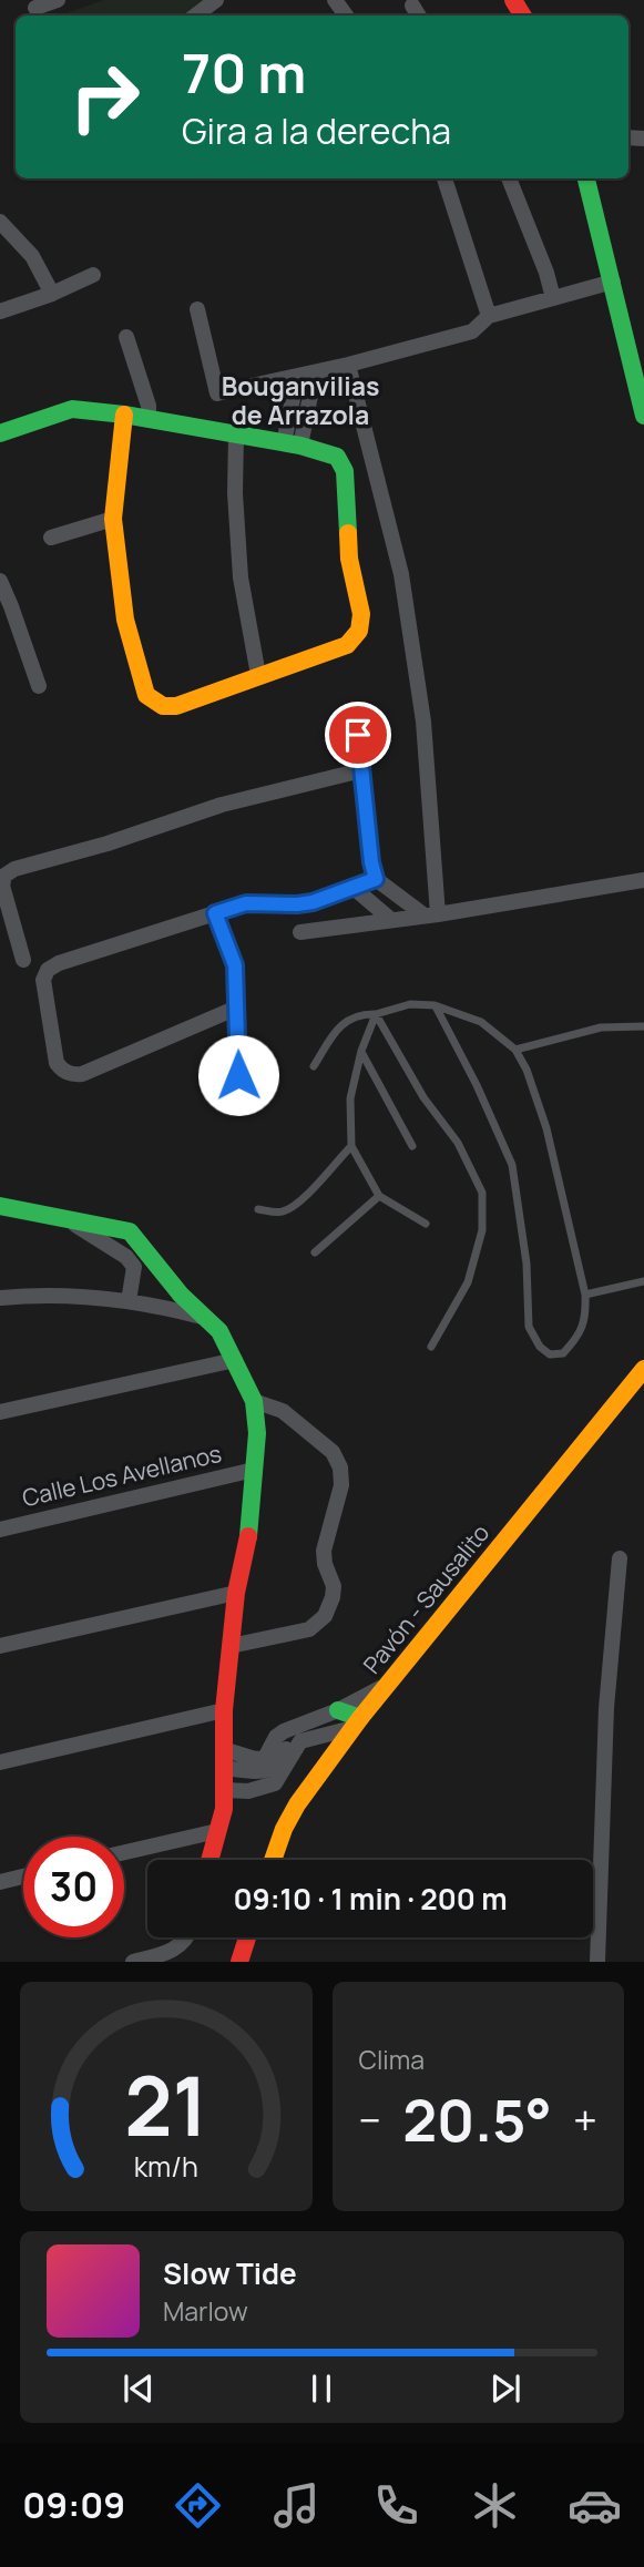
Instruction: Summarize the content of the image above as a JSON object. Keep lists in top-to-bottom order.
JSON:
{
  "streets": {
    "street": ["Calle Los Avellanos", "Pavón - Sausalito"]
  },
  "districts": ["Bouganvilias de Arrazola"],
  "page": {
    "turn": ["70 m", "Gira a la derecha"],
    "limit": "30",
    "trip": "09:10 · 1 min · 200 m",
    "tile": "Clima",
    "heat": ["−", "20.5°", "+"],
    "song": ["Slow Tide", "Marlow"],
    "tabs": "09:09",
    "gauge": ["21", "km/h"]
  }
}
